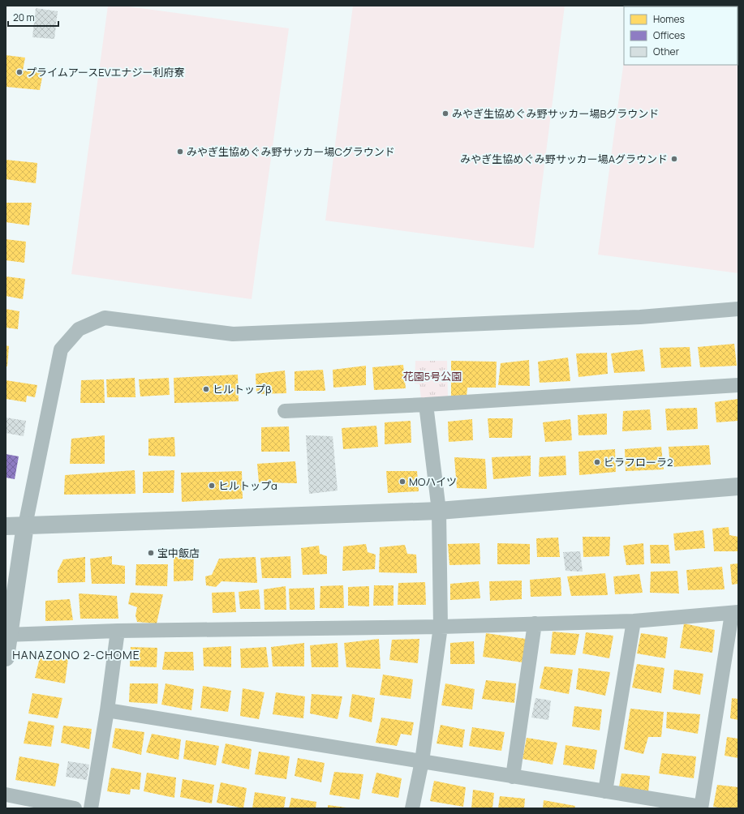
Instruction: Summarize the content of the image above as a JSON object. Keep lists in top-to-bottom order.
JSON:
{
  "districts": ["HANAZONO 2-CHOME"],
  "parks": ["花園5号公園"],
  "places": [
    "プライムアースEVエナジー利府寮",
    "みやぎ生協めぐみ野サッカー場Bグラウンド",
    "みやぎ生協めぐみ野サッカー場Cグラウンド",
    "みやぎ生協めぐみ野サッカー場Aグラウンド",
    "ヒルトップβ",
    "ビラフローラ2",
    "MOハイツ",
    "ヒルトップα",
    "宝中飯店"
  ],
  "legend": ["Homes", "Offices", "Other"],
  "scale_bar": "20 m"
}
